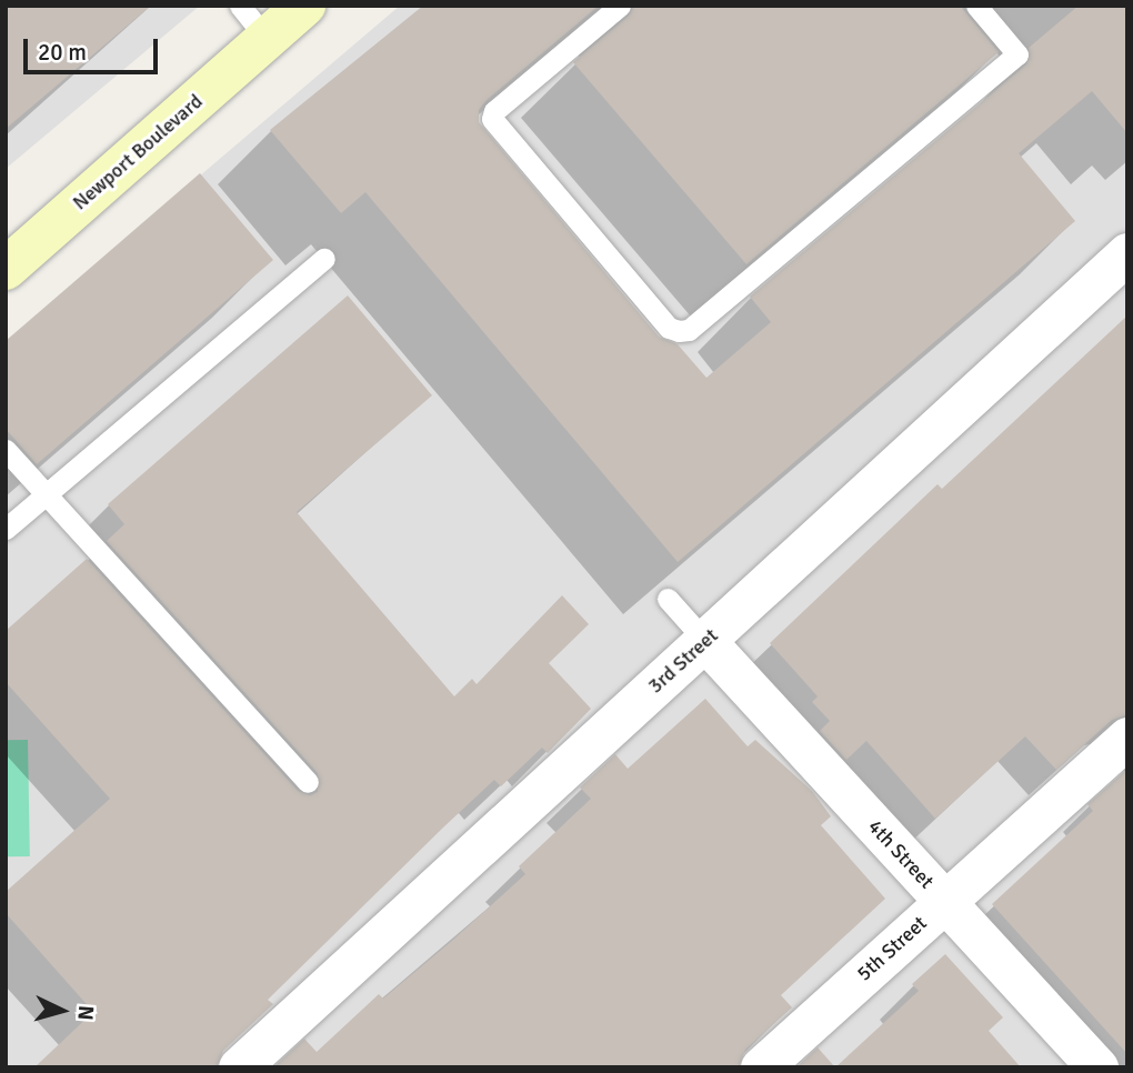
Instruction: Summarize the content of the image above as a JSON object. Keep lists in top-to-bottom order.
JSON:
{
  "streets": {
    "street": [
      "Newport Boulevard",
      "3rd Street",
      "4th Street",
      "5th Street"
    ]
  },
  "crossings": [
    ["3rd Street", "4th Street"],
    ["4th Street", "5th Street"]
  ],
  "scale_bar": "20 m",
  "north": "right"
}
